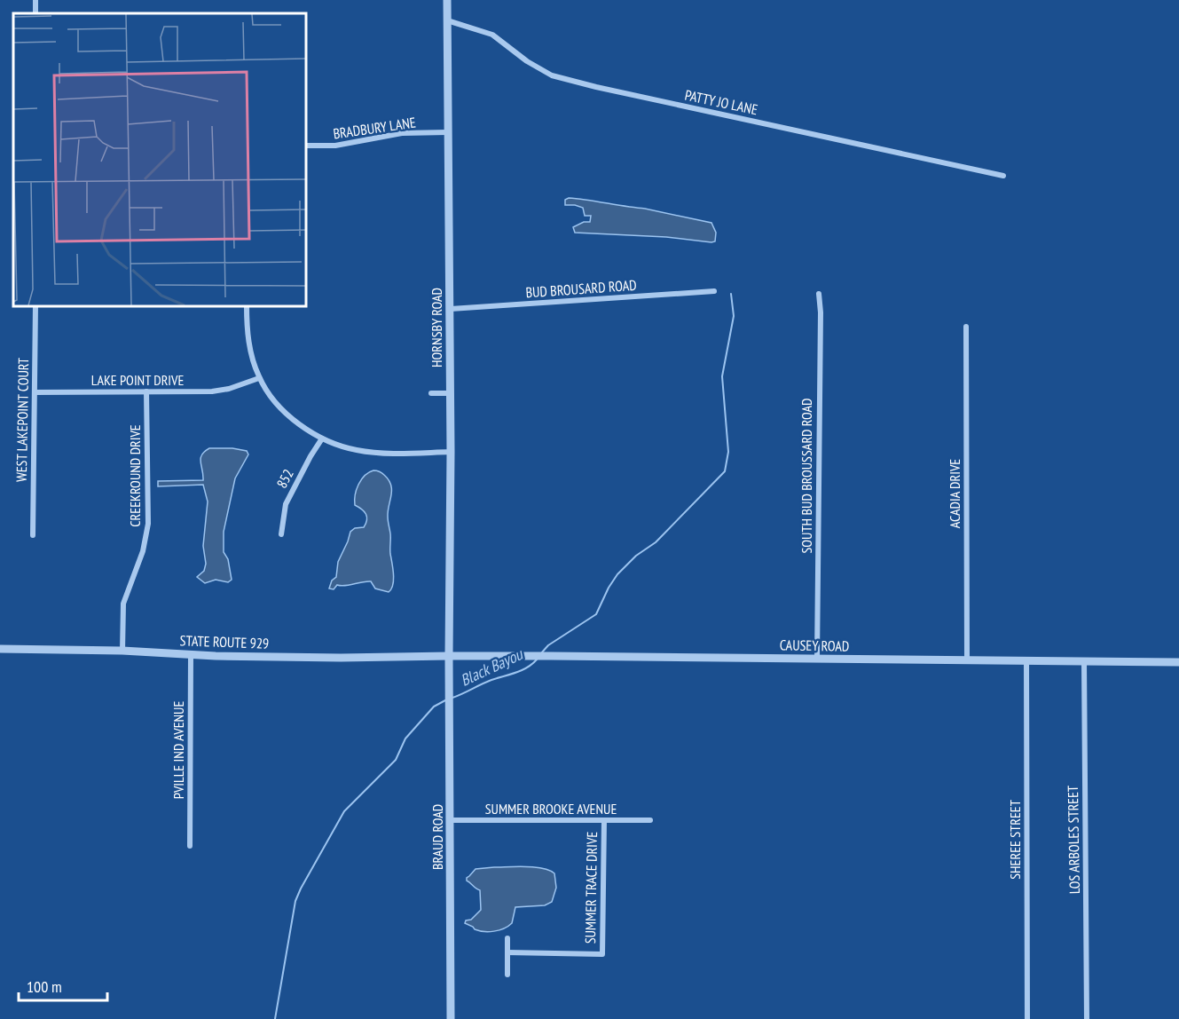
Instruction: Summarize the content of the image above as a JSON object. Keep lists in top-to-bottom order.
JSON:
{
  "streets": {
    "street": [
      "PATTY JO LANE",
      "BRADBURY LANE",
      "BUD BROUSARD ROAD",
      "HORNSBY ROAD",
      "LAKE POINT DRIVE",
      "WEST LAKEPOINT COURT",
      "CREEKROUND DRIVE",
      "SOUTH BUD BROUSSARD ROAD",
      "852",
      "ACADIA DRIVE",
      "STATE ROUTE 929",
      "CAUSEY ROAD",
      "PVILLE IND AVENUE",
      "SUMMER BROOKE AVENUE",
      "BRAUD ROAD",
      "SHEREE STREET",
      "LOS ARBOLES STREET",
      "SUMMER TRACE DRIVE"
    ]
  },
  "crossings": [
    ["PATTY JO LANE", "HORNSBY ROAD"],
    ["BRADBURY LANE", "HORNSBY ROAD"],
    ["BUD BROUSARD ROAD", "HORNSBY ROAD"],
    ["HORNSBY ROAD", "STATE ROUTE 929"],
    ["HORNSBY ROAD", "CAUSEY ROAD"],
    ["HORNSBY ROAD", "BRAUD ROAD"],
    ["LAKE POINT DRIVE", "WEST LAKEPOINT COURT"],
    ["LAKE POINT DRIVE", "CREEKROUND DRIVE"],
    ["CREEKROUND DRIVE", "STATE ROUTE 929"],
    ["SOUTH BUD BROUSSARD ROAD", "CAUSEY ROAD"],
    ["ACADIA DRIVE", "CAUSEY ROAD"],
    ["STATE ROUTE 929", "CAUSEY ROAD"],
    ["STATE ROUTE 929", "PVILLE IND AVENUE"],
    ["STATE ROUTE 929", "BRAUD ROAD"],
    ["CAUSEY ROAD", "BRAUD ROAD"],
    ["CAUSEY ROAD", "SHEREE STREET"],
    ["CAUSEY ROAD", "LOS ARBOLES STREET"],
    ["SUMMER BROOKE AVENUE", "BRAUD ROAD"],
    ["SUMMER BROOKE AVENUE", "SUMMER TRACE DRIVE"]
  ],
  "water": ["Black Bayou"],
  "scale_bar": "100 m"
}
